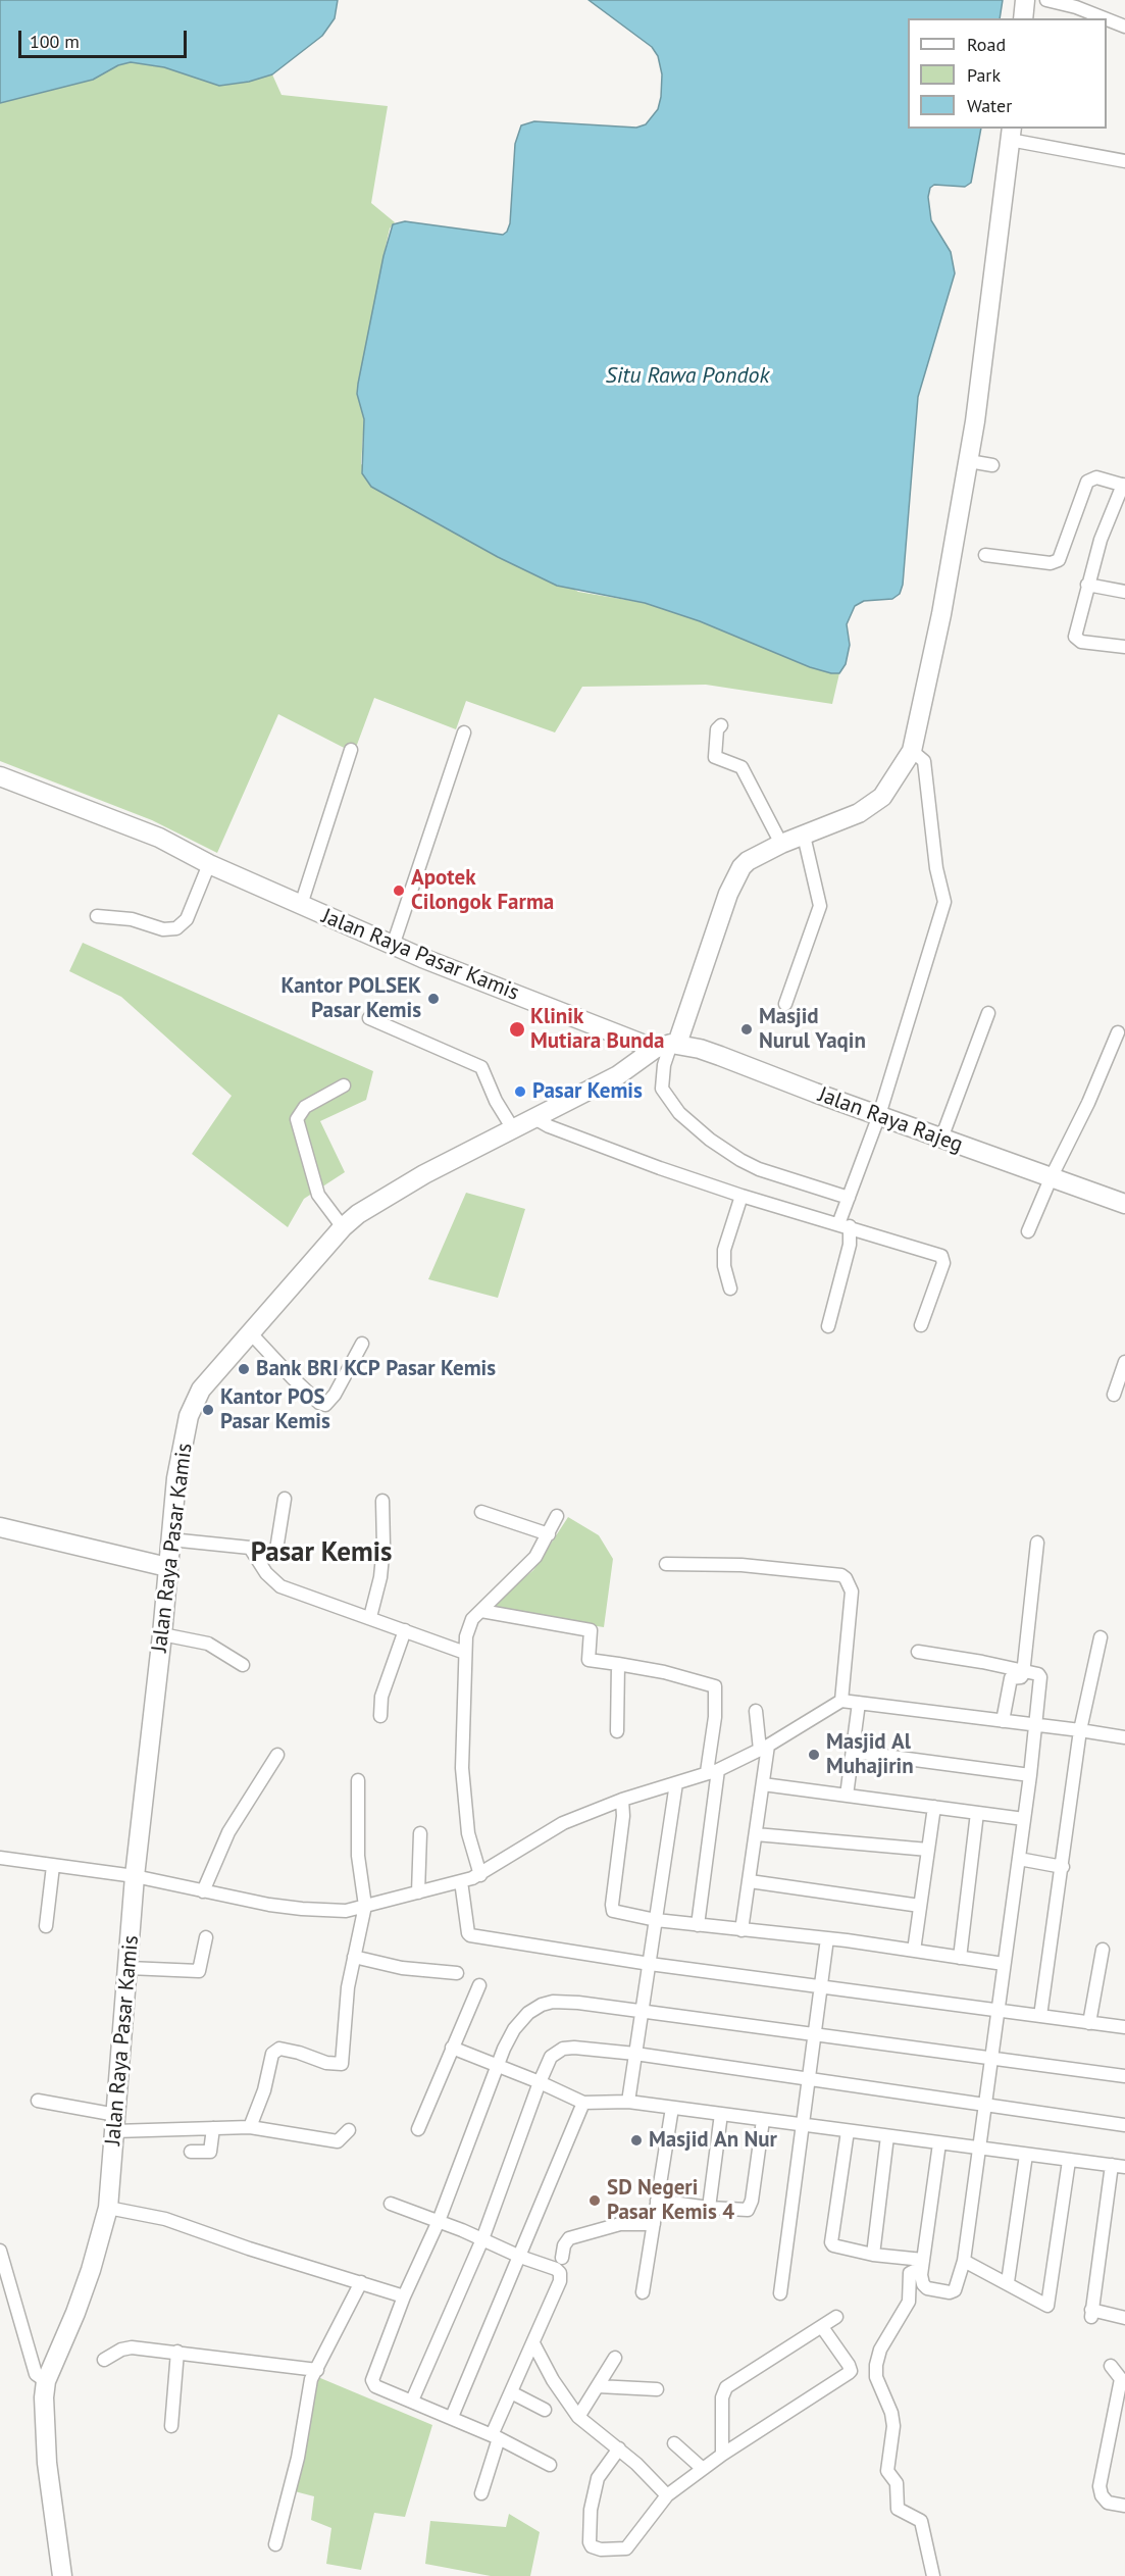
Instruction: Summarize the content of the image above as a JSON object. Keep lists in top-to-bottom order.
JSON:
{
  "streets": {
    "main road": ["Jalan Raya Pasar Kamis", "Jalan Raya Rajeg"]
  },
  "crossings": [
    ["Jalan Raya Pasar Kamis", "Jalan Raya Rajeg"]
  ],
  "districts": ["Pasar Kemis"],
  "water": ["Situ Rawa Pondok"],
  "places": [
    "Apotek Cilongok Farma",
    "Kantor POLSEK Pasar Kemis",
    "Klinik Mutiara Bunda",
    "Masjid Nurul Yaqin",
    "Pasar Kemis",
    "Bank BRI KCP Pasar Kemis",
    "Kantor POS Pasar Kemis",
    "Masjid Al Muhajirin",
    "Masjid An Nur",
    "SD Negeri Pasar Kemis 4"
  ],
  "legend": ["Road", "Park", "Water"],
  "scale_bar": "100 m"
}
